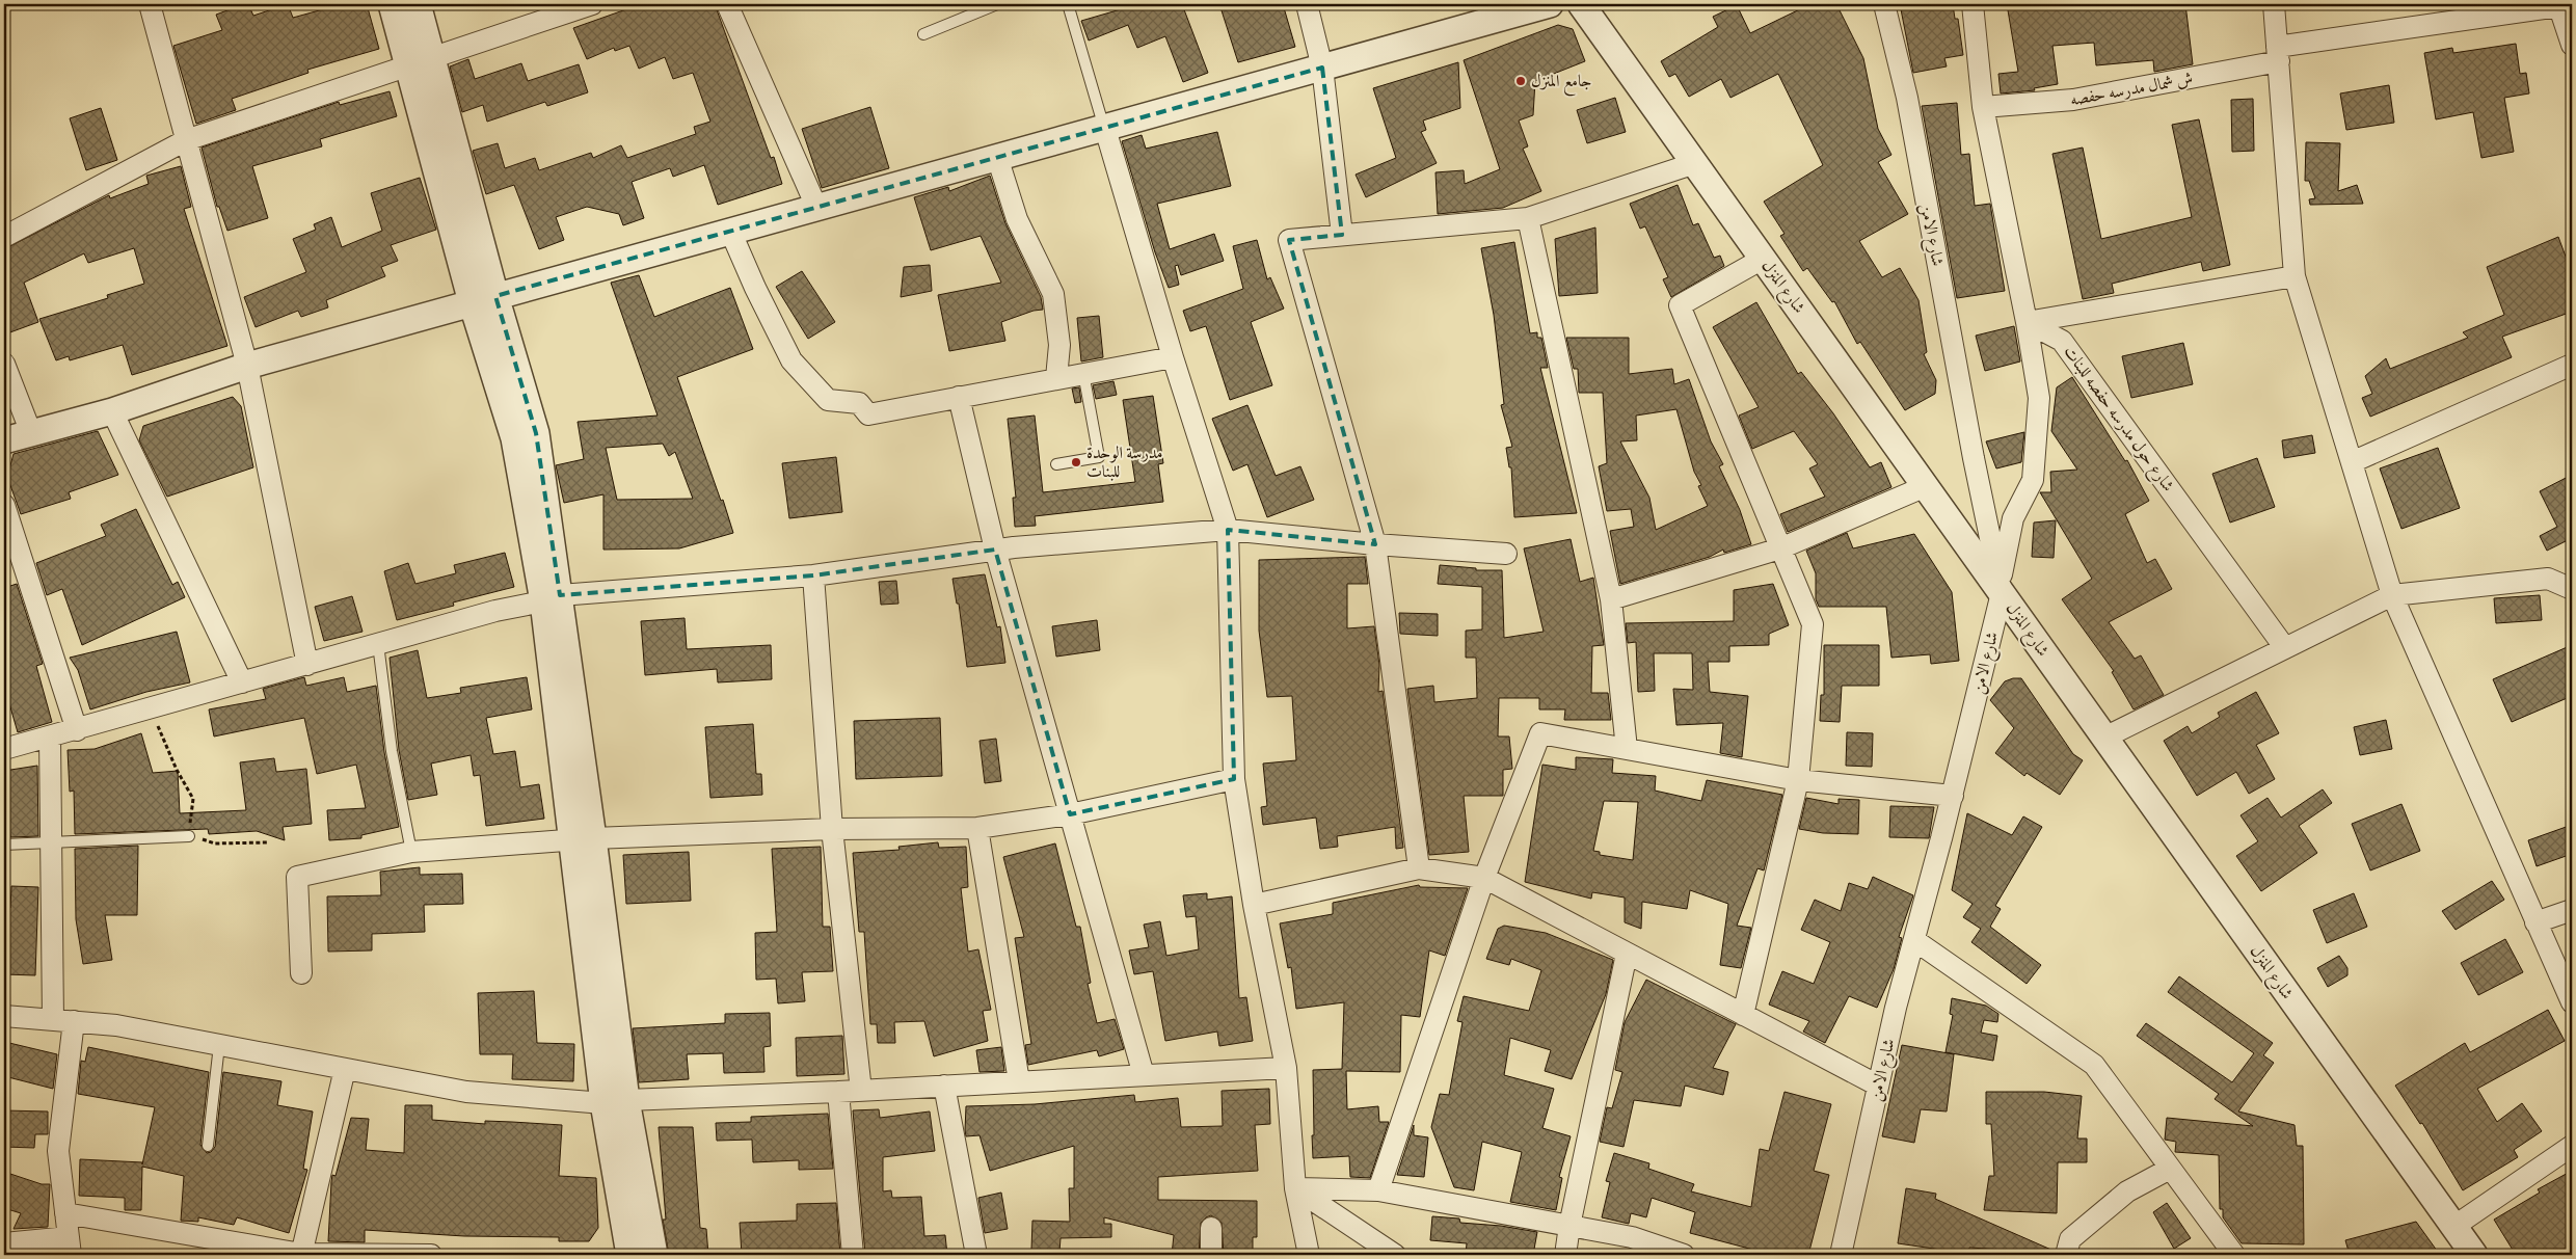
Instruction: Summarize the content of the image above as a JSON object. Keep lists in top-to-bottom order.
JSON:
{
  "streets": {
    "street": [
      "ش شمال مدرسه حفصه",
      "شارع الامن",
      "شارع المنزل",
      "شارع حول مدرسه حفصه للبنات"
    ]
  },
  "crossings": [
    ["شارع الامن", "شارع المنزل"]
  ],
  "places": ["جامع المنزل", "مدرسة الوحدة للبنات"]
}
